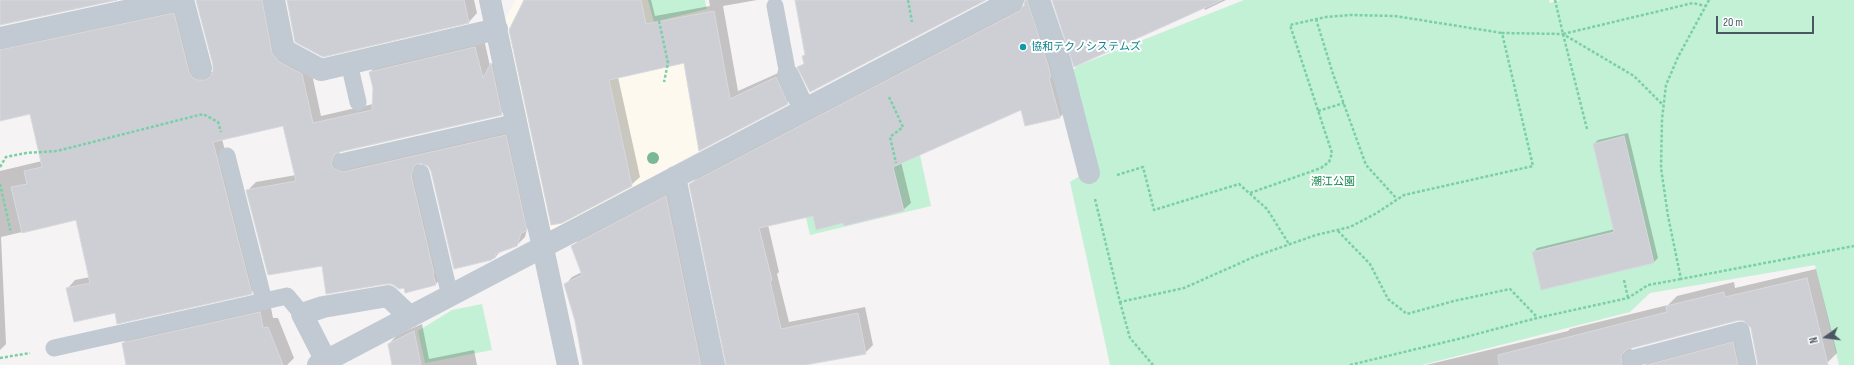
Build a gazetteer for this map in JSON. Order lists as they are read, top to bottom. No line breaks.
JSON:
{"parks":["潮江公園"],"places":["協和テクノシステムズ"],"scale_bar":"20 m","north":"left"}
